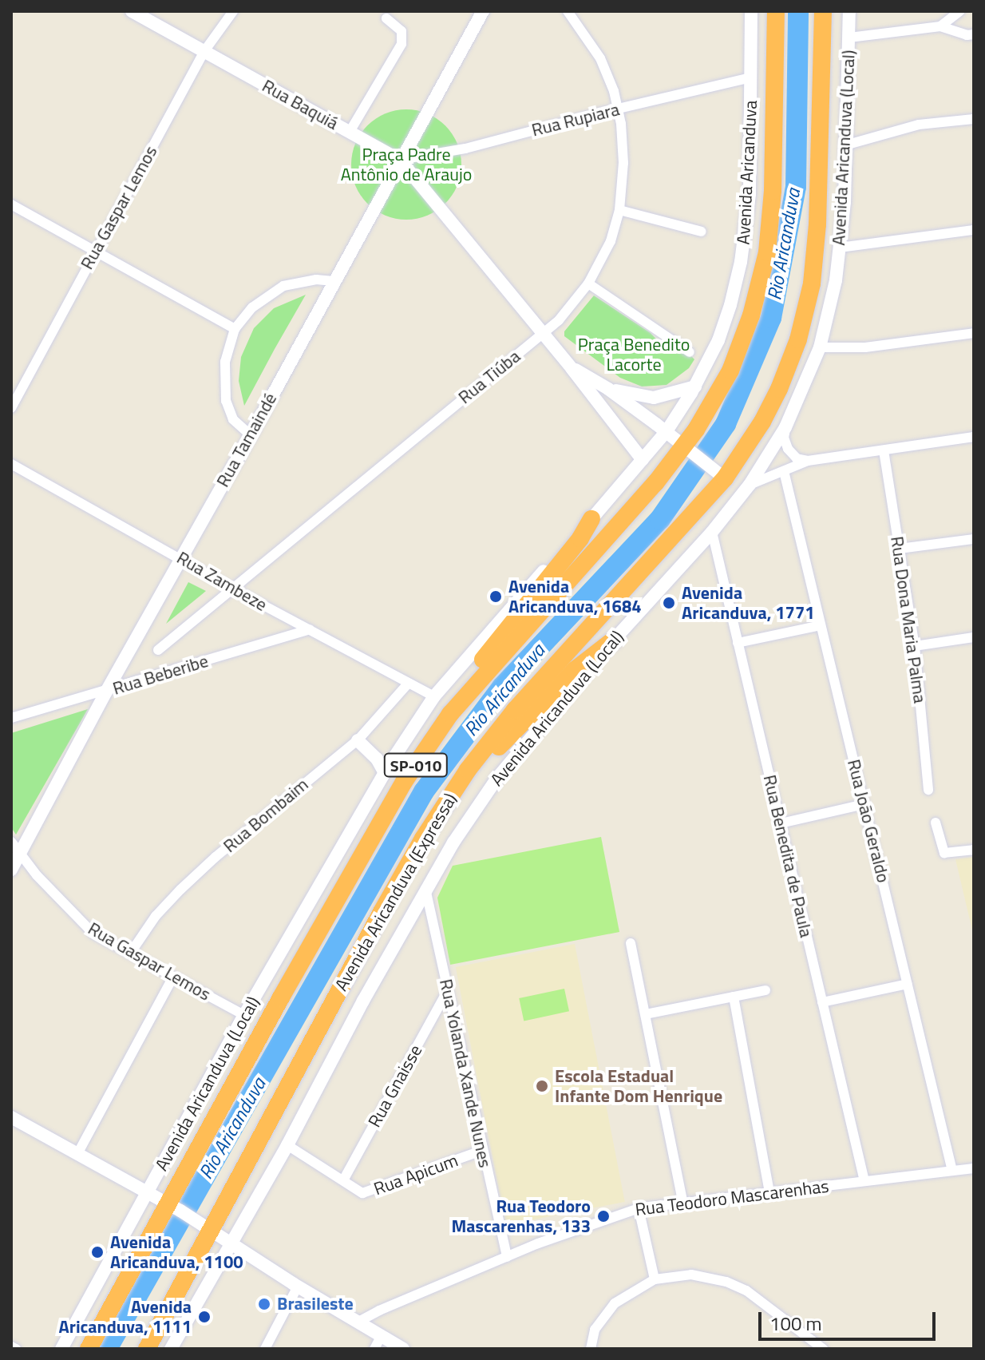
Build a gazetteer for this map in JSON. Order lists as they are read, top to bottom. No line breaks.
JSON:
{"streets":{"highway":["SP-010","Avenida Aricanduva (Expressa)"],"main road":["Rua Baquiá","Avenida Aricanduva (Local)","Avenida Aricanduva","Rua Tamaindé"],"street":["Rua Rupiara","Rua Gaspar Lemos","Rua Tiúba","Rua Zambeze","Rua Dona Maria Palma","Rua Beberibe","Rua Bombaim","Rua João Geraldo","Rua Benedita de Paula","Rua Yolanda Xande Nunes","Rua Gnaisse","Rua Apicum","Rua Teodoro Mascarenhas"]},"crossings":[["Rua Baquiá","Rua Rupiara"],["Rua Baquiá","Avenida Aricanduva (Local)"],["Rua Baquiá","Avenida Aricanduva"],["Rua Baquiá","Rua Gaspar Lemos"],["Rua Baquiá","Rua Tiúba"],["Rua Baquiá","Rua Tamaindé"],["Rua Baquiá","SP-010"],["Rua Baquiá","Avenida Aricanduva (Expressa)"],["Rua Rupiara","Avenida Aricanduva"],["Rua Rupiara","Rua Tiúba"],["Rua Rupiara","Rua Tamaindé"],["Avenida Aricanduva (Local)","Avenida Aricanduva"],["Avenida Aricanduva (Local)","Rua Gaspar Lemos"],["Avenida Aricanduva (Local)","Rua Zambeze"],["Avenida Aricanduva (Local)","Rua Benedita de Paula"],["Avenida Aricanduva (Local)","Rua Yolanda Xande Nunes"],["Avenida Aricanduva (Local)","Rua Apicum"],["Rua Gaspar Lemos","Rua Tamaindé"],["Rua Gaspar Lemos","Rua Bombaim"],["Rua Tiúba","Rua Zambeze"],["Rua Tamaindé","Rua Zambeze"],["Rua Tamaindé","Rua Beberibe"],["Rua Zambeze","Rua Beberibe"],["Rua Zambeze","Rua Bombaim"],["Rua João Geraldo","Rua Teodoro Mascarenhas"],["Rua Benedita de Paula","Rua Teodoro Mascarenhas"],["Rua Yolanda Xande Nunes","Rua Gnaisse"],["Rua Yolanda Xande Nunes","Rua Apicum"],["Rua Yolanda Xande Nunes","Rua Teodoro Mascarenhas"],["Rua Gnaisse","Rua Apicum"]],"water":["Rio Aricanduva"],"parks":["Praça Padre Antônio de Araujo","Praça Benedito Lacorte"],"places":["Avenida Aricanduva, 1684","Avenida Aricanduva, 1771","Escola Estadual Infante Dom Henrique","Rua Teodoro Mascarenhas, 133","Avenida Aricanduva, 1100","Brasileste","Avenida Aricanduva, 1111"],"scale_bar":"100 m"}
